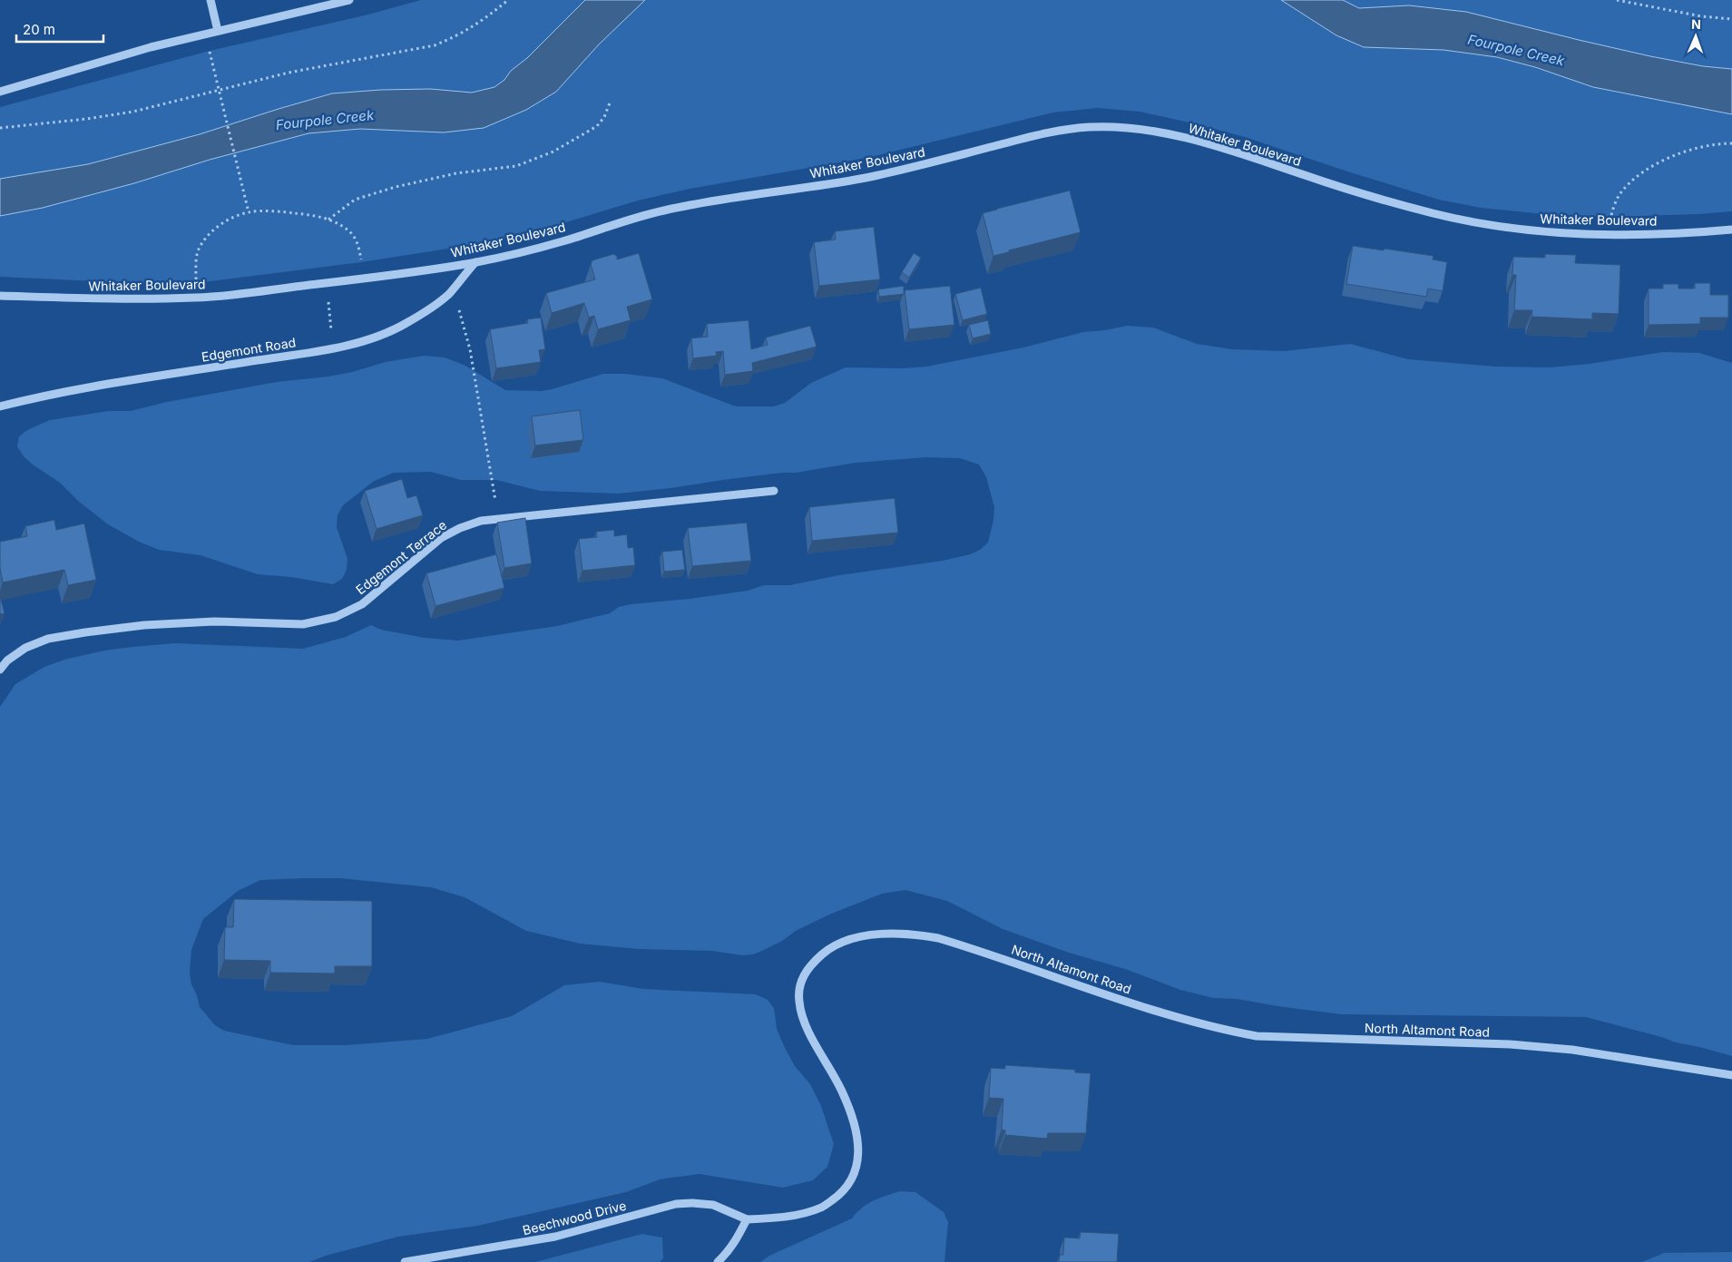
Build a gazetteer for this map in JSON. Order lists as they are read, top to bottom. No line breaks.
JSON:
{"streets":{"street":["Whitaker Boulevard","Edgemont Road","Edgemont Terrace","North Altamont Road","Beechwood Drive"]},"crossings":[["Whitaker Boulevard","Edgemont Road"],["North Altamont Road","Beechwood Drive"]],"water":["Fourpole Creek"],"scale_bar":"20 m","north":"top"}
